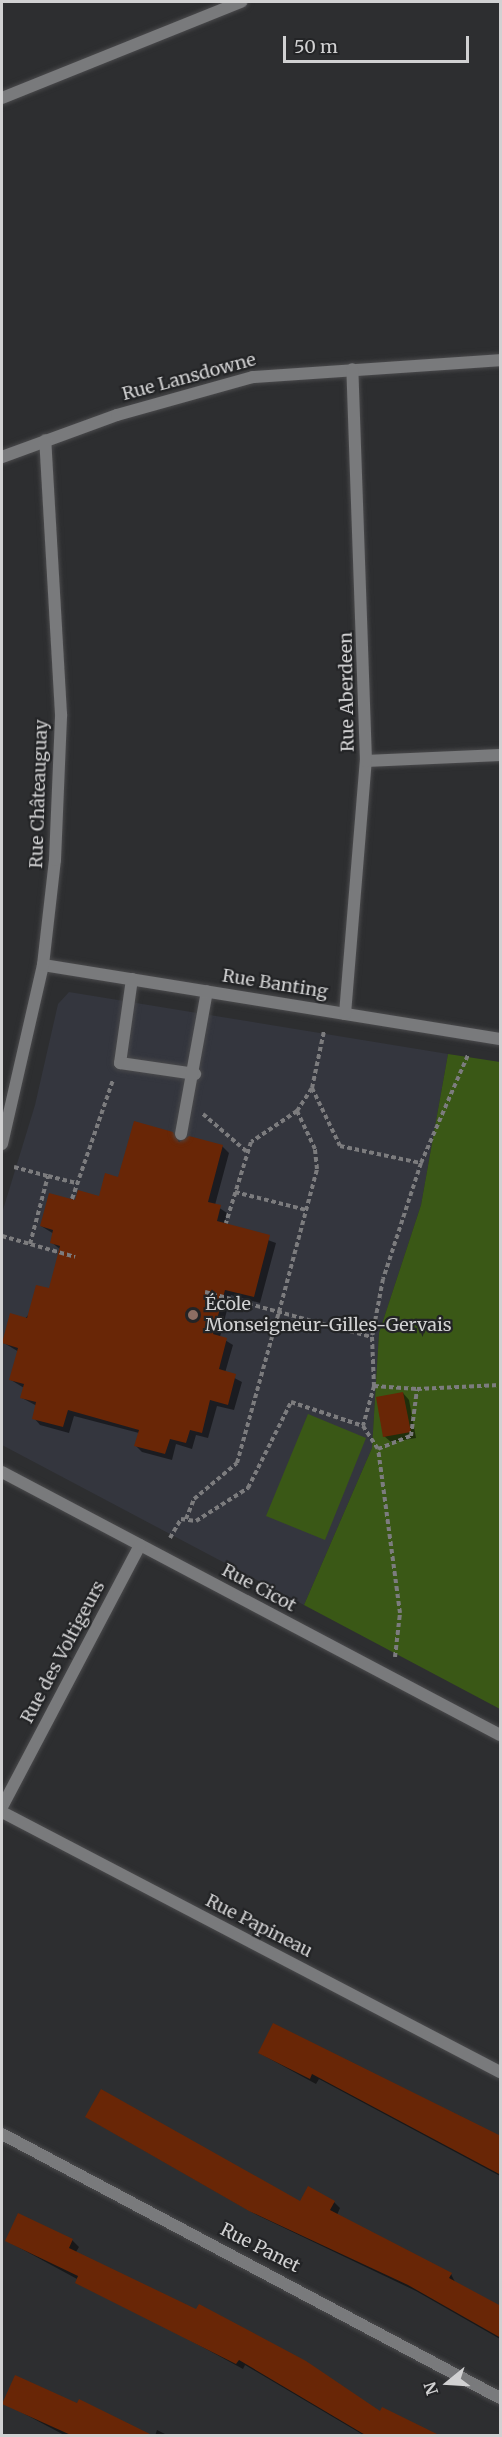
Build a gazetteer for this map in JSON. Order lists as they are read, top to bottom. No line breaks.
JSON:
{"streets":{"street":["Rue Lansdowne","Rue Aberdeen","Rue Châteauguay","Rue Banting","Rue Cicot","Rue des Voltigeurs","Rue Papineau","Rue Panet"]},"crossings":[["Rue Lansdowne","Rue Aberdeen"],["Rue Lansdowne","Rue Châteauguay"],["Rue Aberdeen","Rue Banting"],["Rue Châteauguay","Rue Banting"],["Rue Cicot","Rue des Voltigeurs"]],"places":["École Monseigneur-Gilles-Gervais"],"scale_bar":"50 m","north":"left"}
